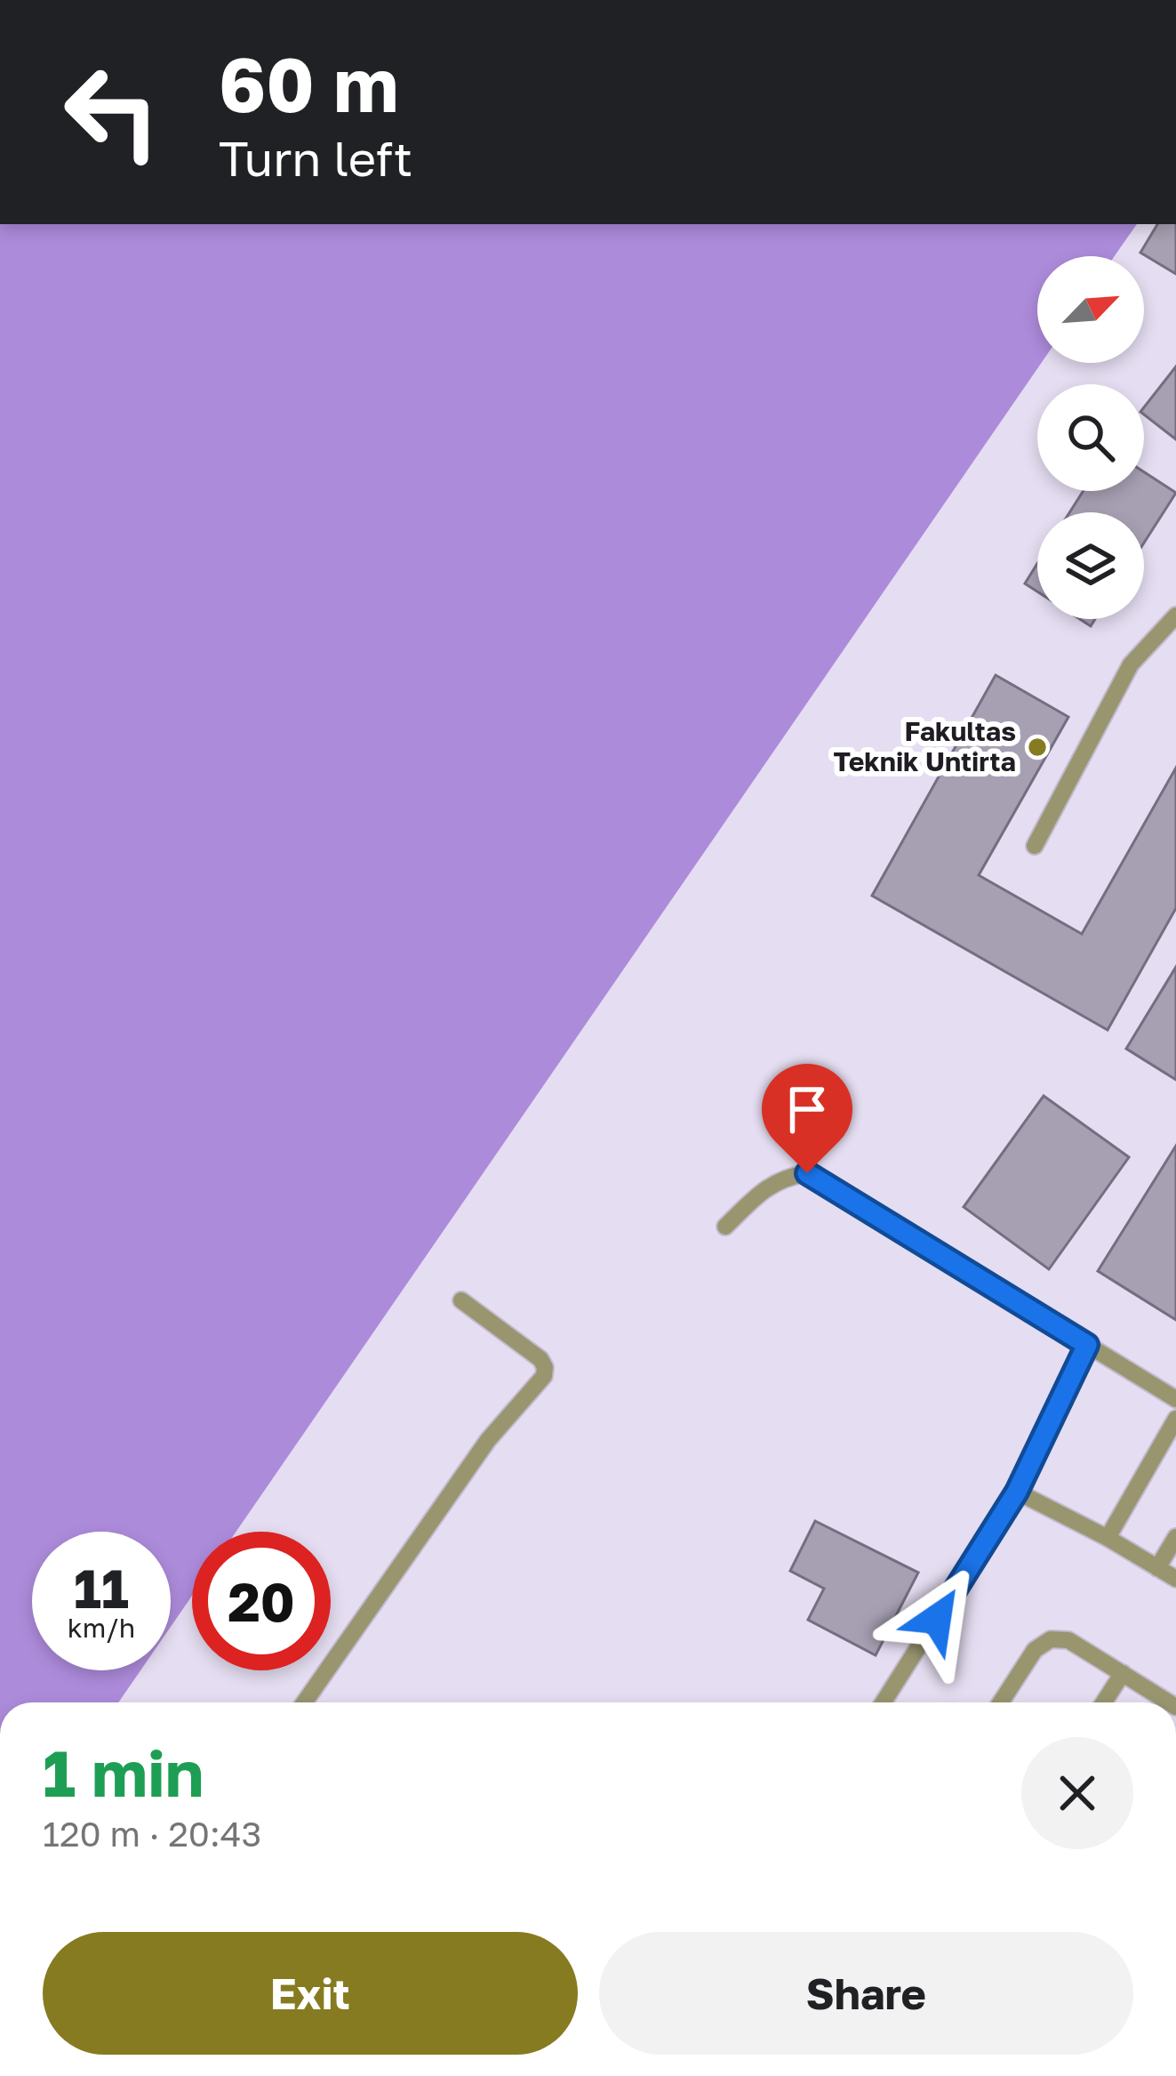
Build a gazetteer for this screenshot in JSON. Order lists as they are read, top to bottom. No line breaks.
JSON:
{"places":["Fakultas Teknik Untirta"],"north":"top right","page":{"turn":["60 m","Turn left"],"speed":"11 km/h","limit":"20","heading":["1 min","120 m · 20:43"],"buttons":["Exit","Share"]}}
